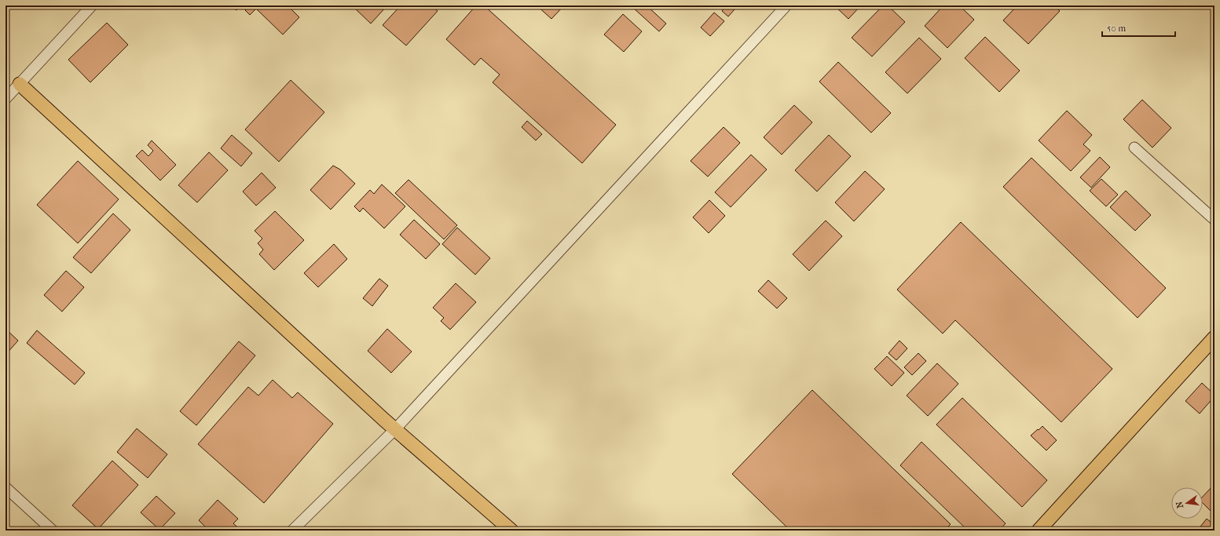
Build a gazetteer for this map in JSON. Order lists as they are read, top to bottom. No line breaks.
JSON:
{"scale_bar":"50 m","north":"left"}
